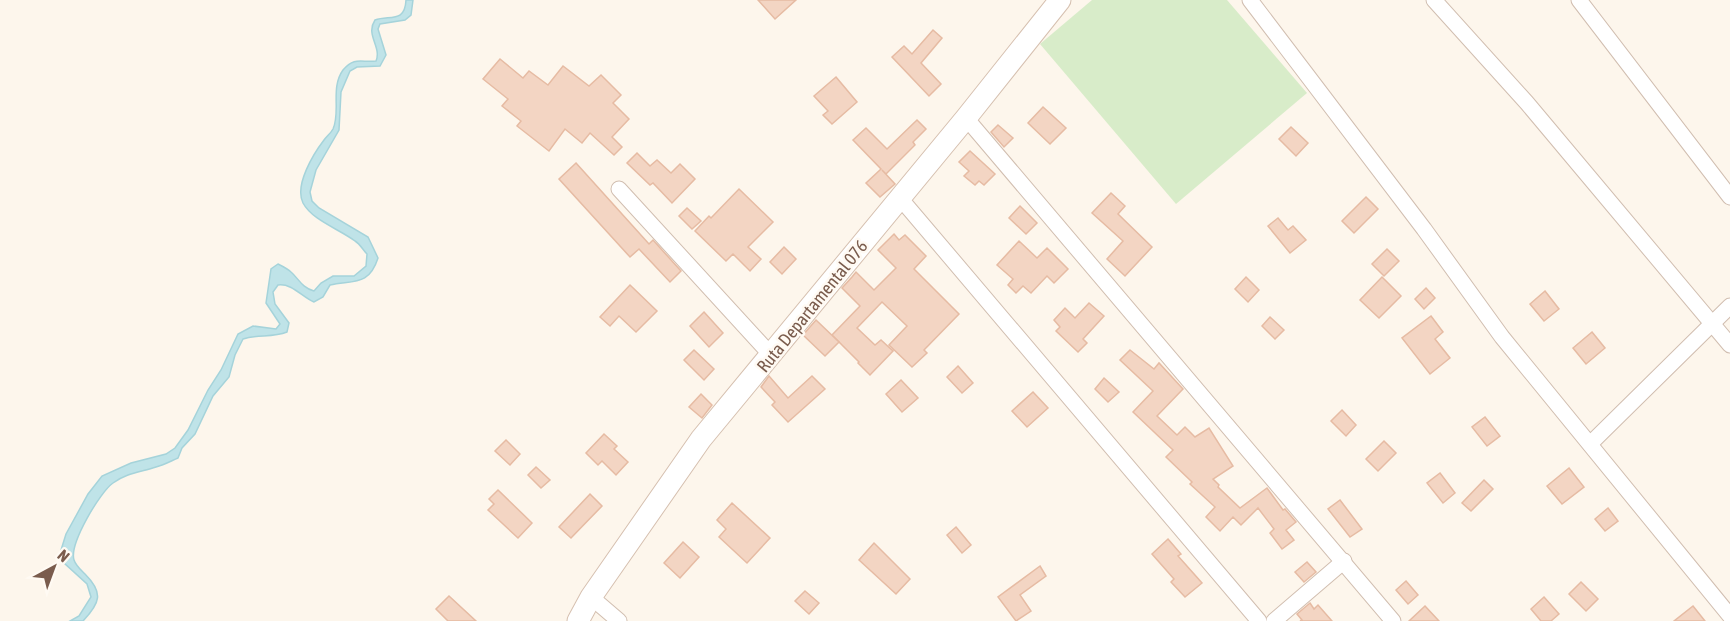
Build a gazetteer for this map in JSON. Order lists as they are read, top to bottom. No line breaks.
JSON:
{"streets":{"main road":["Ruta Departamental 076"]},"north":"top right"}
